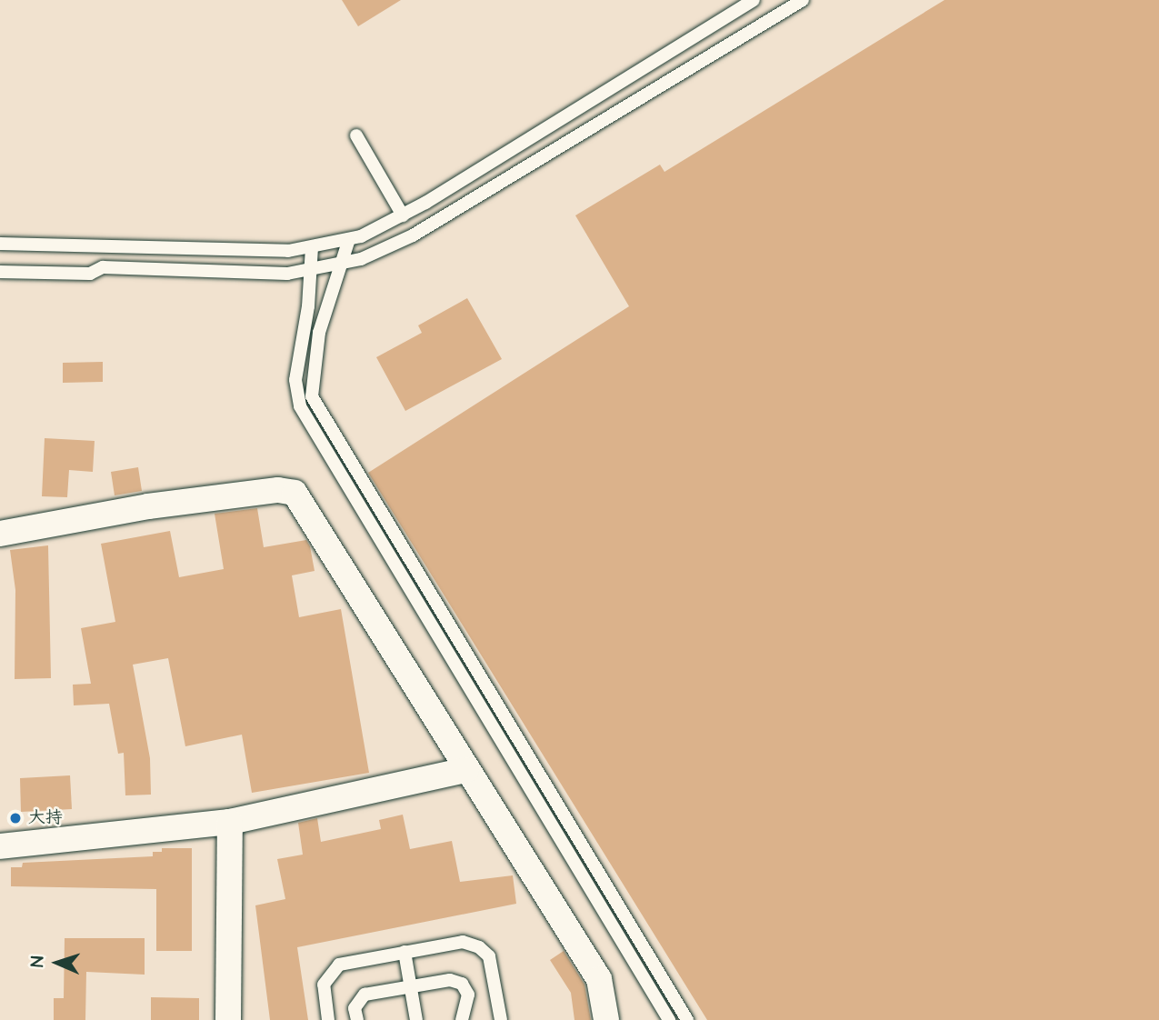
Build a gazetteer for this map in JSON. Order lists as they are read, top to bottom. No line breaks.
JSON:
{"places":["大持"],"north":"left"}
